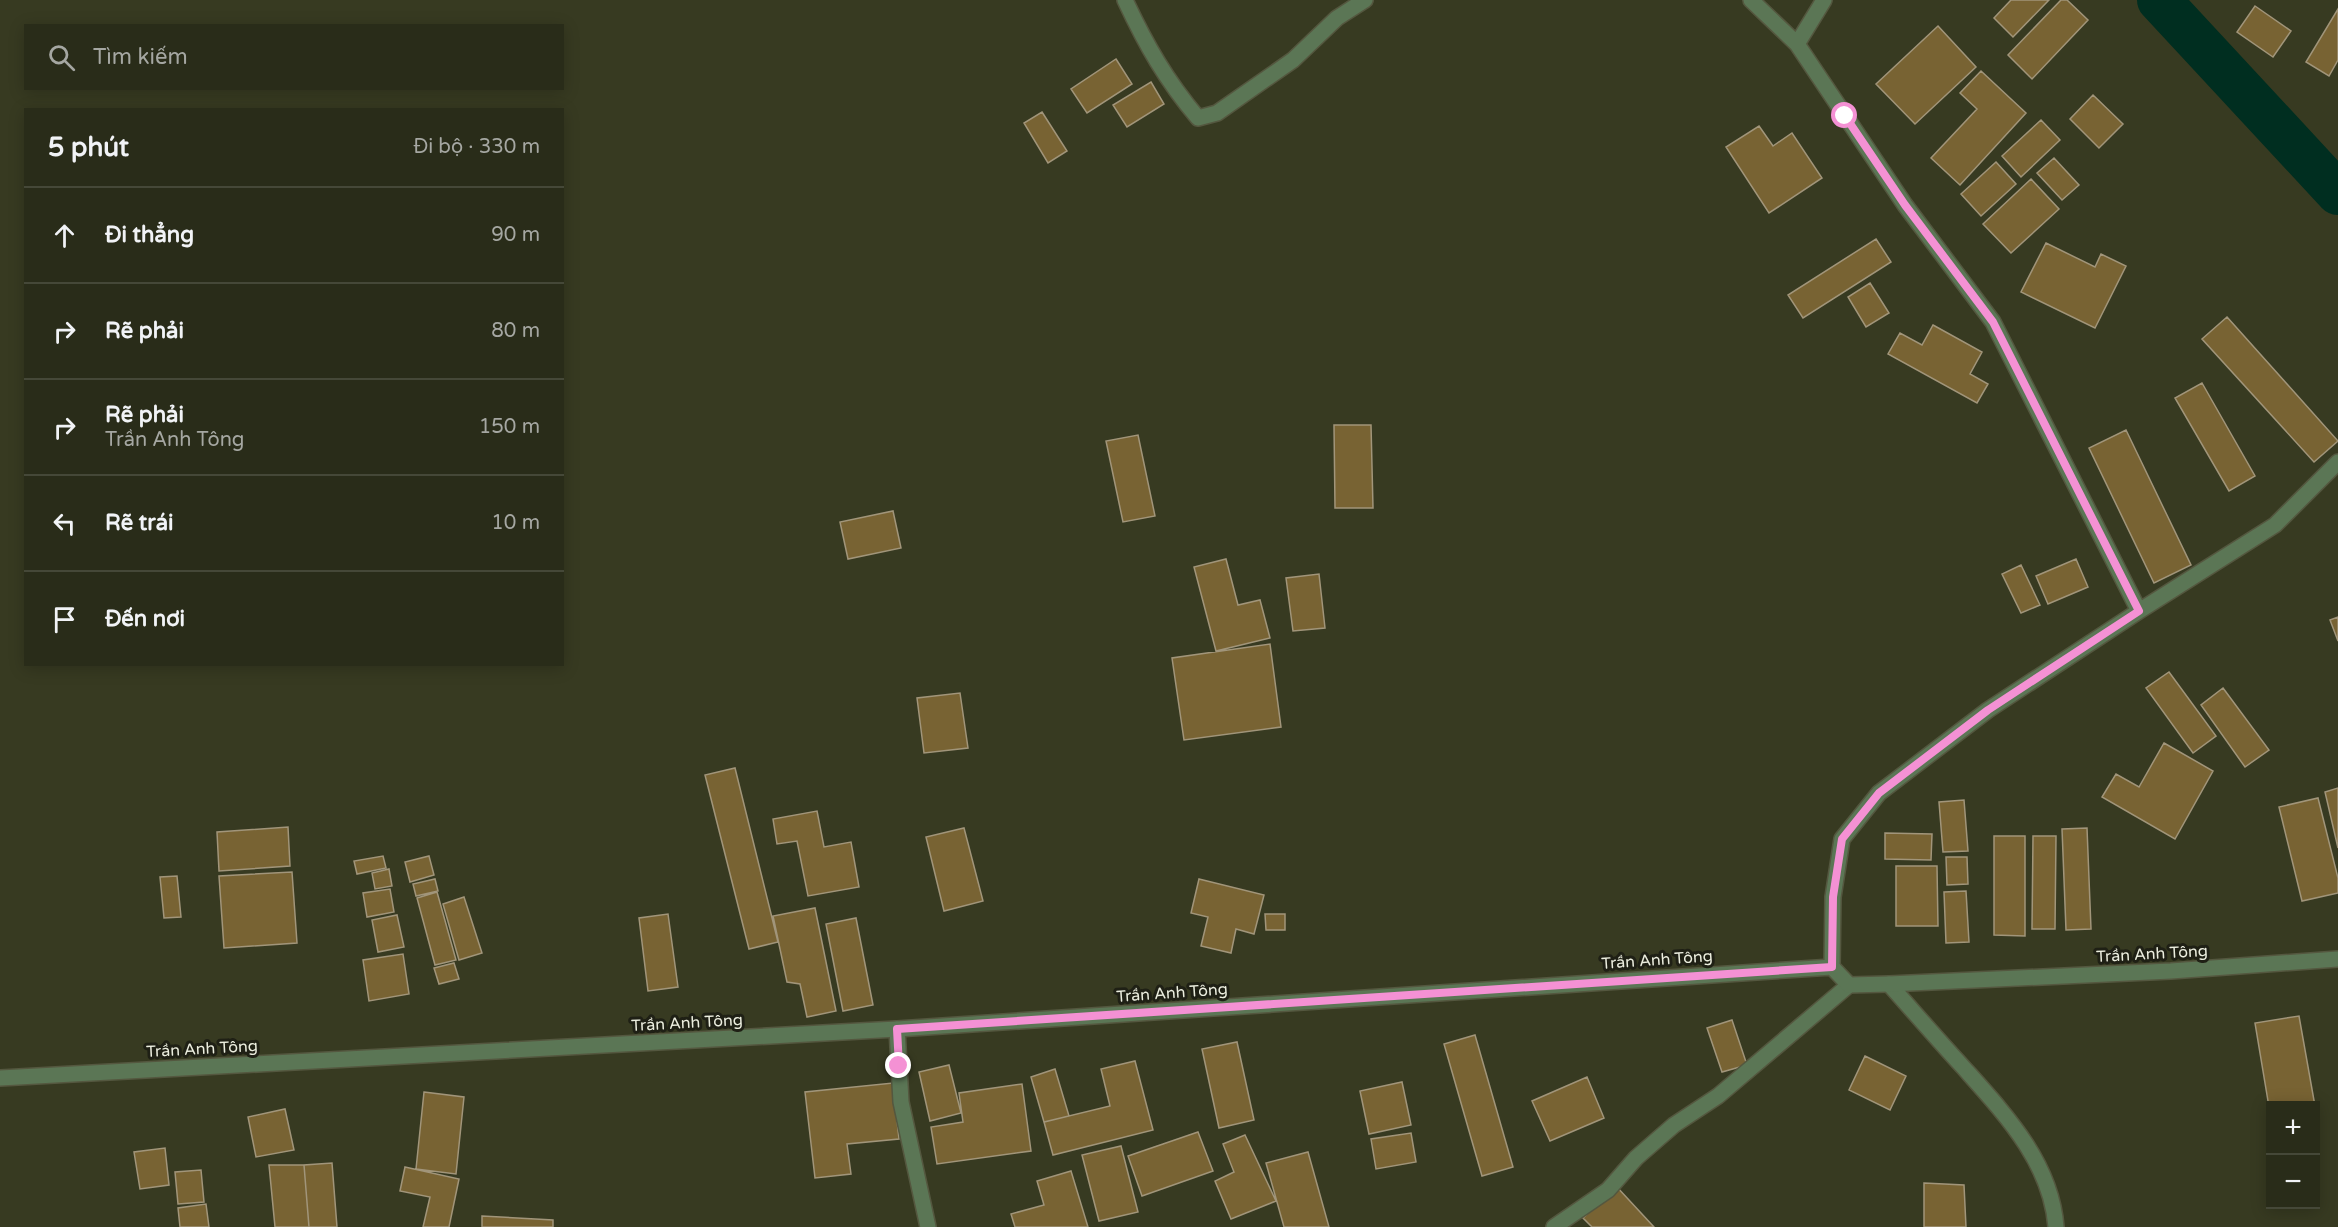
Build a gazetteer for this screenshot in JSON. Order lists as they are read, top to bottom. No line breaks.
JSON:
{"streets":{"street":["Trần Anh Tông"]},"page":{"search":"Tìm kiếm","heading":["5 phút","Đi bộ · 330 m"],"list":[["Đi thẳng","90 m"],["Rẽ phải","80 m"],["Rẽ phải","Trần Anh Tông","150 m"],["Rẽ trái","10 m"],"Đến nơi"],"map_buttons":["+","−"]}}
